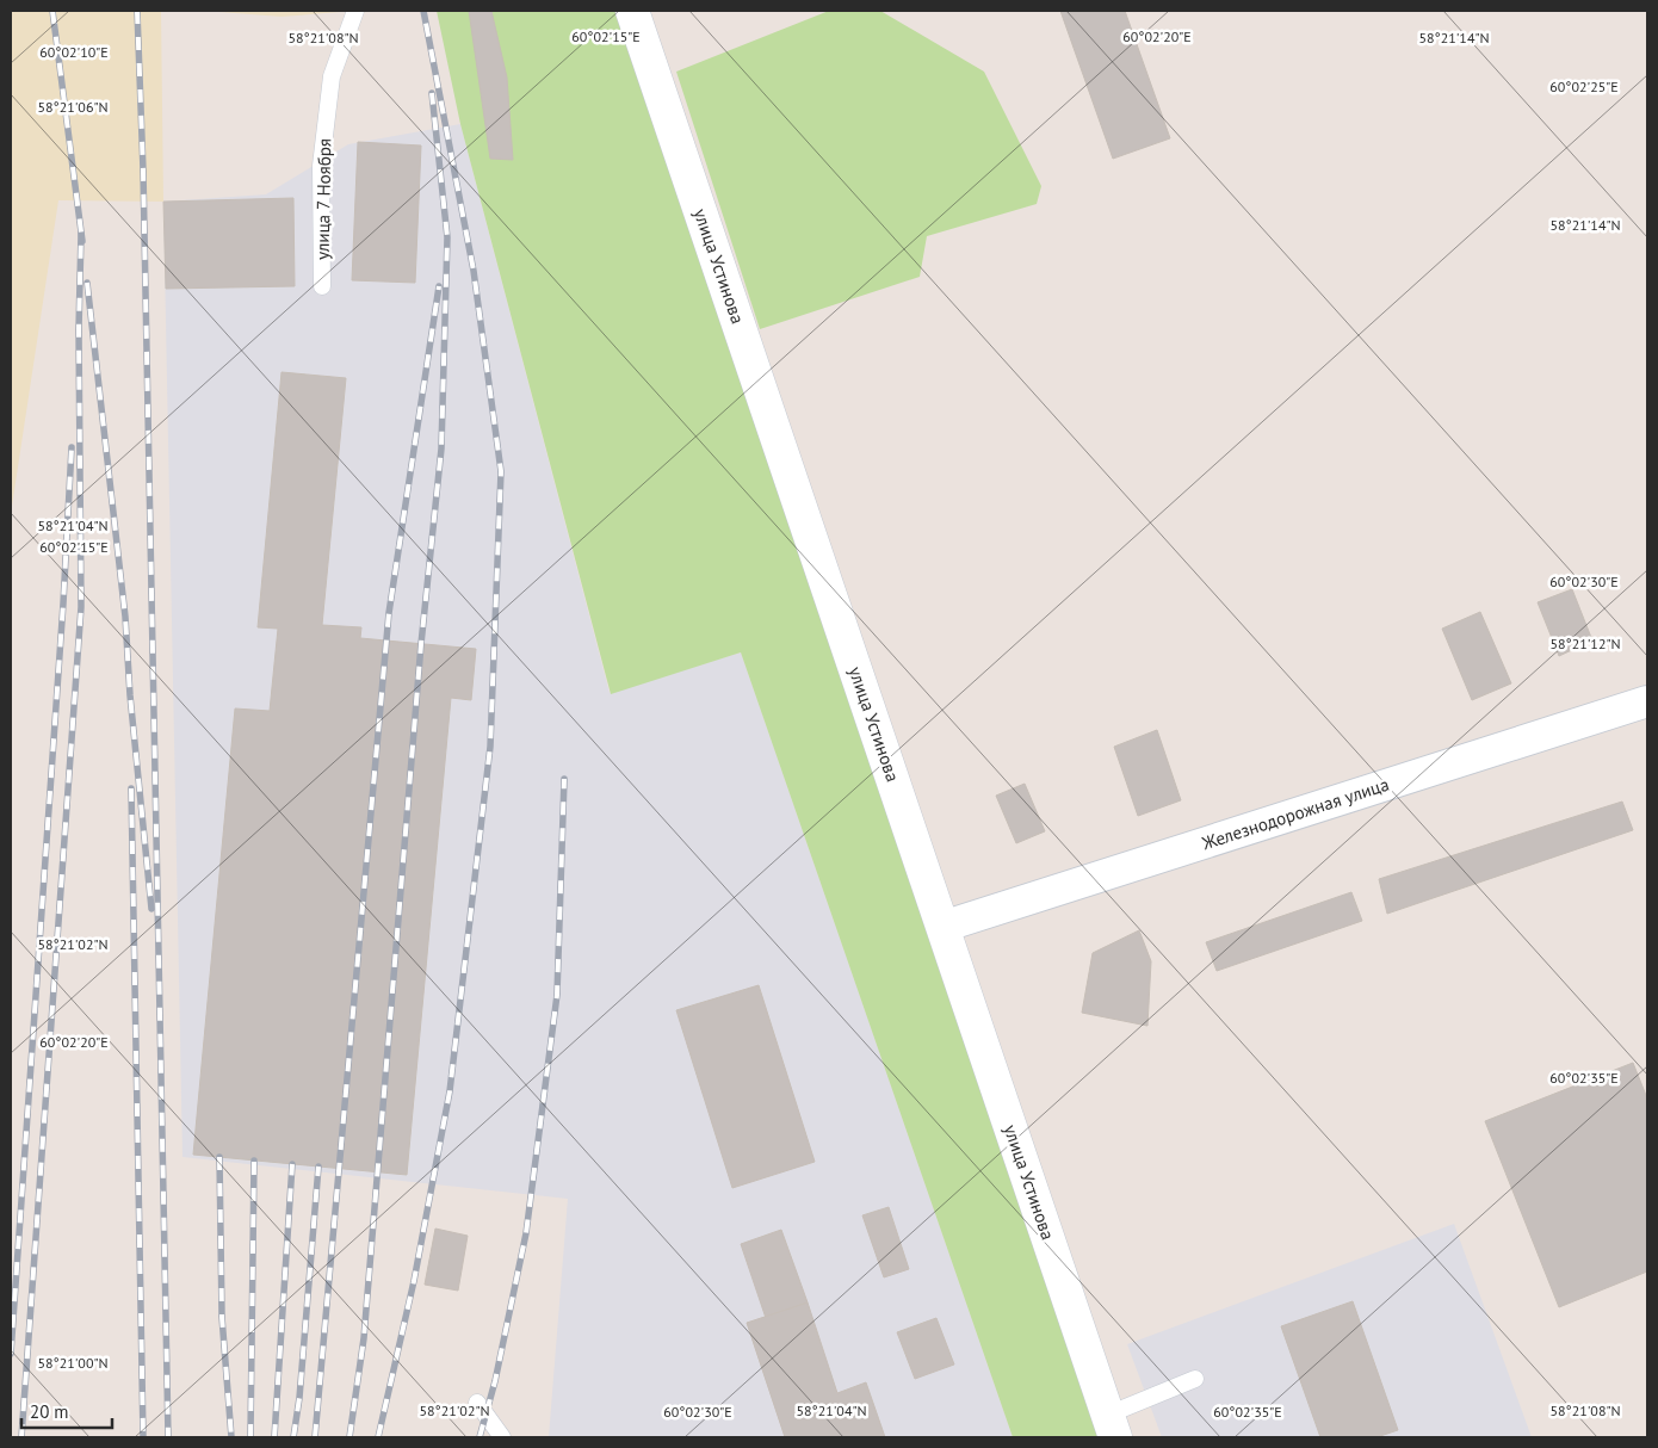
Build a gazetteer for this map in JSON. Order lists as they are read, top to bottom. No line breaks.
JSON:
{"streets":{"street":["улица Устинова","Железнодорожная улица"],"lane":["улица 7 Ноября"]},"crossings":[["улица Устинова","Железнодорожная улица"]],"scale_bar":"20 m","coordinates":["60°02'20\"E","60°02'15\"E","58°21'08\"N","58°21'14\"N","60°02'10\"E","60°02'25\"E","58°21'06\"N","58°21'04\"N","60°02'30\"E","58°21'12\"N","58°21'02\"N","60°02'35\"E","58°21'00\"N"]}
